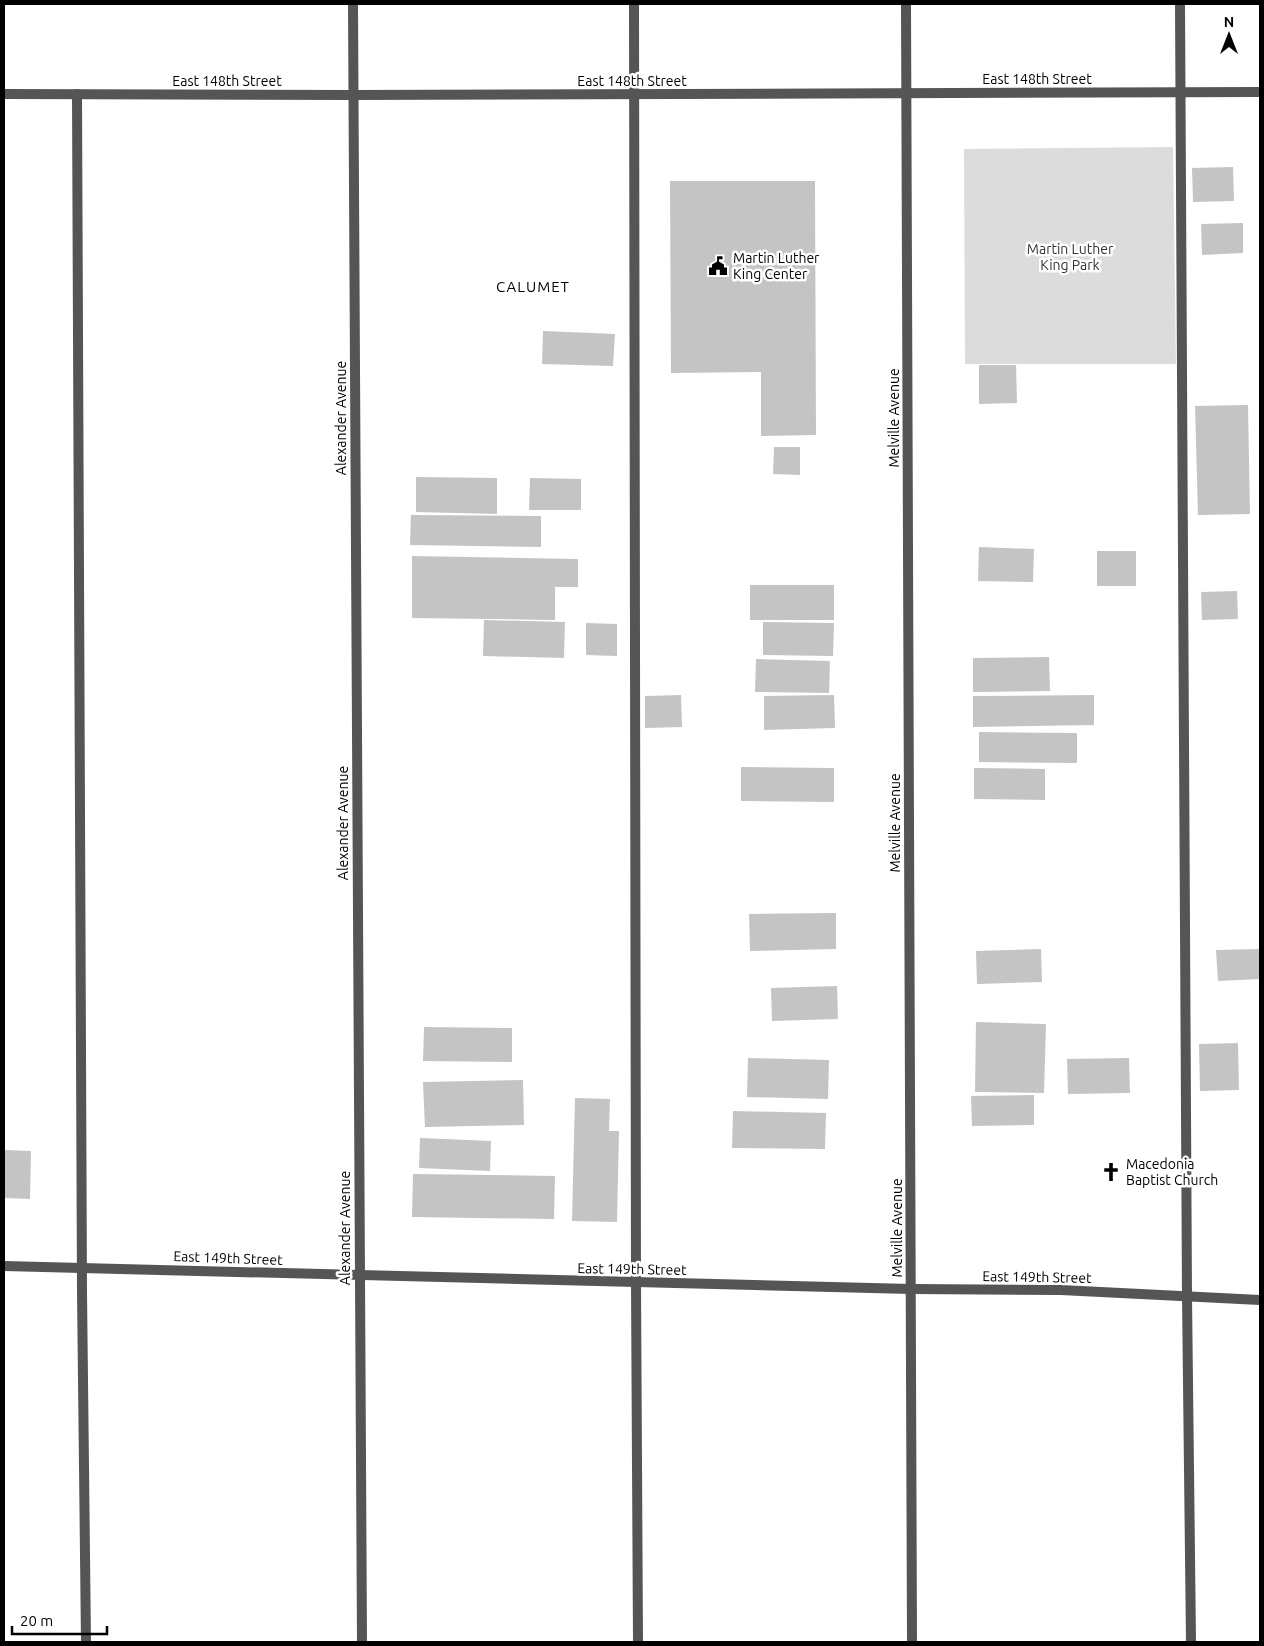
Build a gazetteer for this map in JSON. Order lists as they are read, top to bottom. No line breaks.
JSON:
{"streets":{"street":["East 148th Street","Alexander Avenue","Melville Avenue","East 149th Street"]},"crossings":[["East 148th Street","Alexander Avenue"],["East 148th Street","Melville Avenue"],["Alexander Avenue","East 149th Street"],["Melville Avenue","East 149th Street"]],"districts":["CALUMET"],"parks":["Martin Luther King Park"],"places":{"public building":["Martin Luther King Center"],"church":["Macedonia Baptist Church"]},"scale_bar":"20 m","north":"top"}
